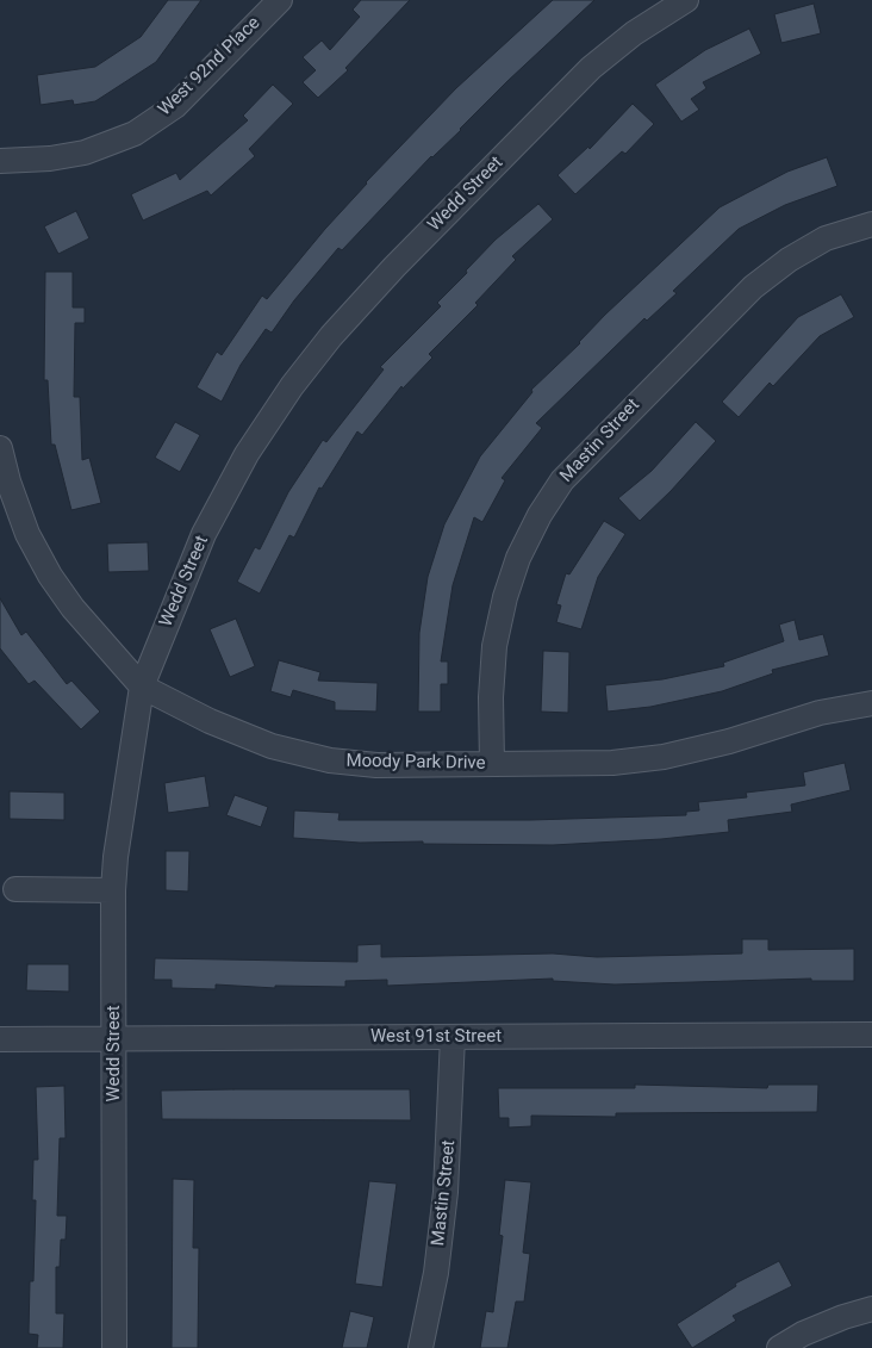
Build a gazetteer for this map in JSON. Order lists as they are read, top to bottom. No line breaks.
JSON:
{"streets":{"street":["West 92nd Place","Wedd Street","Mastin Street","Moody Park Drive","West 91st Street"]},"crossings":[["Wedd Street","Moody Park Drive"],["Wedd Street","West 91st Street"],["Mastin Street","Moody Park Drive"],["Mastin Street","West 91st Street"]]}
